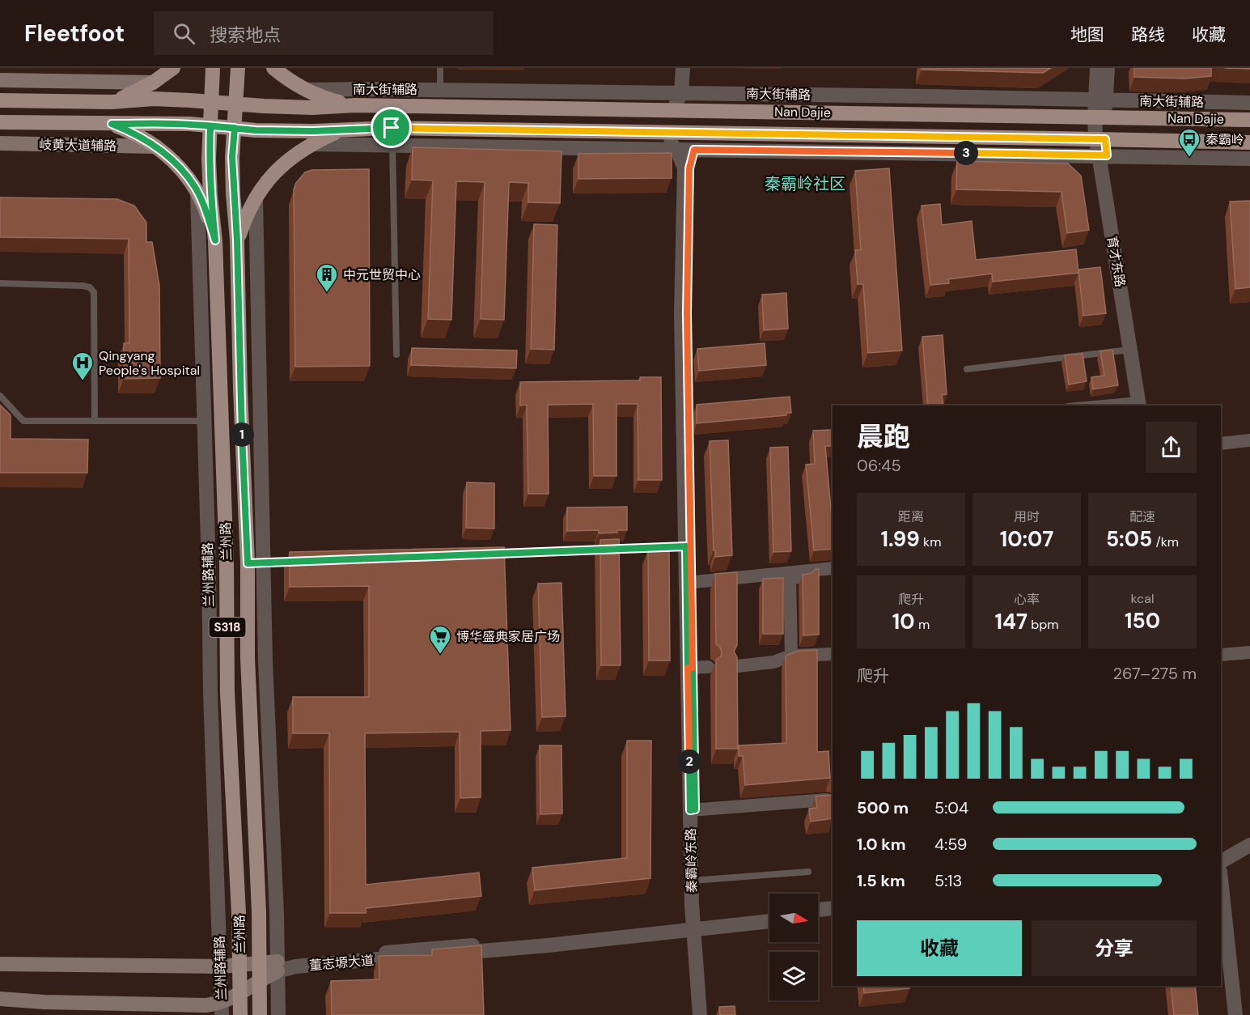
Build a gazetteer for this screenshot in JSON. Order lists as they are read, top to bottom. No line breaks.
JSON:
{"streets":{"main road":["Nan Dajie","岐黄大道辅路","兰州路","S318","董志塬大道"],"street":["南大街辅路","育才东路","兰州路辅路","秦霸岭东路"]},"crossings":[["南大街辅路","育才东路"],["Nan Dajie","育才东路"],["Nan Dajie","秦霸岭东路"],["兰州路","董志塬大道"],["兰州路辅路","董志塬大道"],["秦霸岭东路","董志塬大道"]],"districts":["秦霸岭社区"],"places":{"bus stop":["秦霸岭"],"building":["中元世贸中心"],"hospital":["Qingyang People's Hospital"],"supermarket":["博华盛典家居广场"]},"north":"right","page":{"header":"Fleetfoot","search":"搜索地点","nav":["地图","路线","收藏"],"pins":["3","1","2"],"heading":["晨跑","06:45"],"stats":[["距离","1.99 km"],["用时","10:07"],["配速","5:05 /km"],["爬升","10 m"],["心率","147 bpm"],["kcal","150"]],"chart":["爬升","267–275 m"],"list":[{"name":"500 m","note":"5:04"},{"name":"1.0 km","note":"4:59"},{"name":"1.5 km","note":"5:13"}],"buttons":["收藏","分享"]}}
